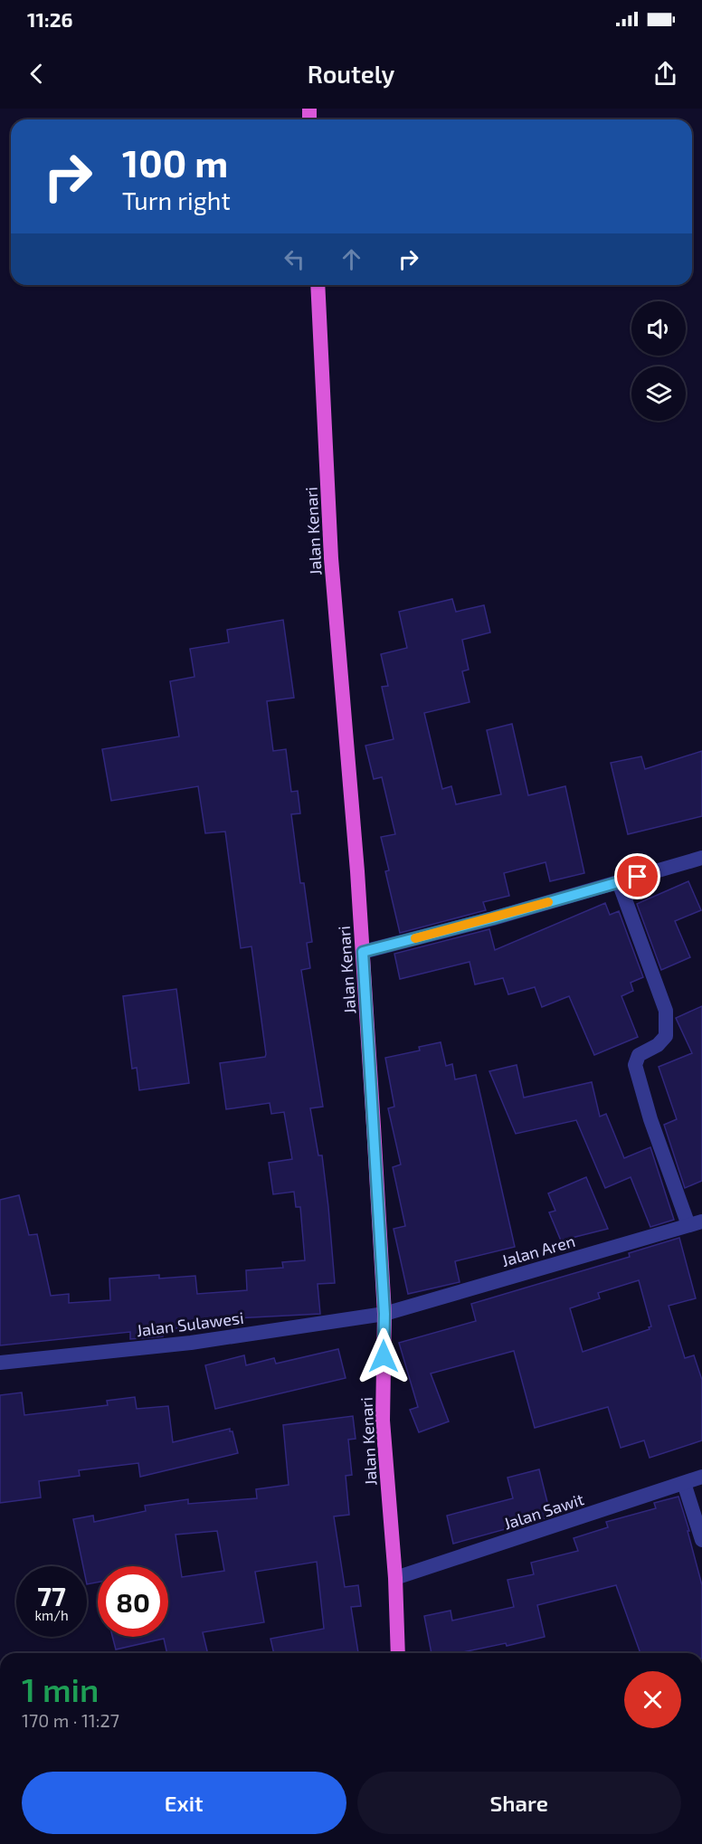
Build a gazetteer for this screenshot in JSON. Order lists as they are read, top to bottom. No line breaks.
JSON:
{"streets":{"highway":["Jalan Kenari"],"street":["Jalan Aren","Jalan Sulawesi","Jalan Sawit"]},"crossings":[["Jalan Kenari","Jalan Aren"],["Jalan Kenari","Jalan Sulawesi"],["Jalan Kenari","Jalan Sawit"],["Jalan Aren","Jalan Sulawesi"]],"page":{"status":"11:26","header":"Routely","turn":["100 m","Turn right"],"speed":"77 km/h","limit":"80","heading":["1 min","170 m · 11:27"],"buttons":["Exit","Share"]}}
